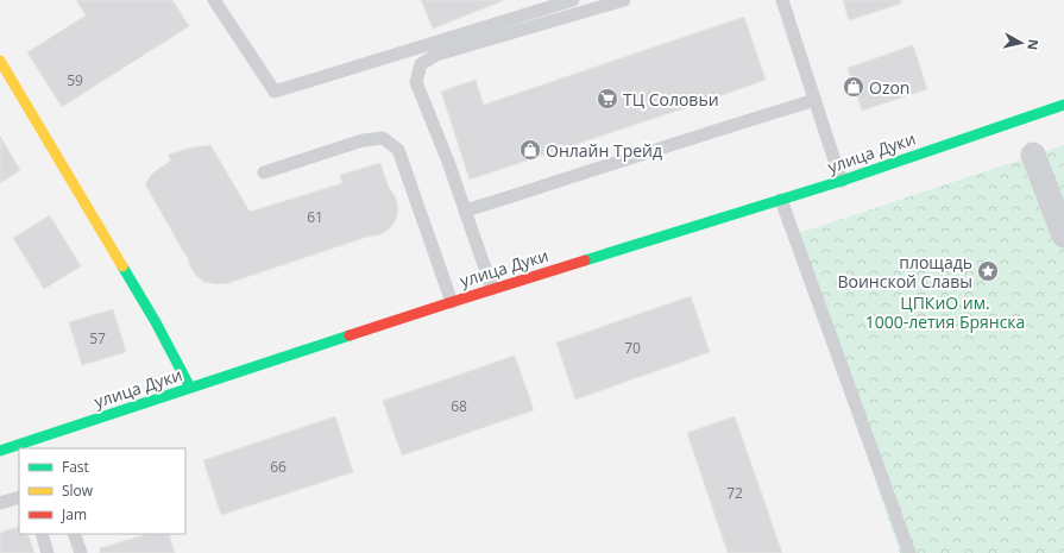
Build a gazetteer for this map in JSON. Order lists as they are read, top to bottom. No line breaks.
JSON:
{"streets":{"main road":["улица Дуки"]},"parks":["ЦПКиО им. 1000-летия Брянска"],"places":{"shop":["Ozon","Онлайн Трейд"],"supermarket":["ТЦ Соловьи"],"place":["площадь Воинской Славы"]},"house_numbers":["59","61","57","70","68","66","72"],"legend":["Fast","Slow","Jam"],"north":"right"}
